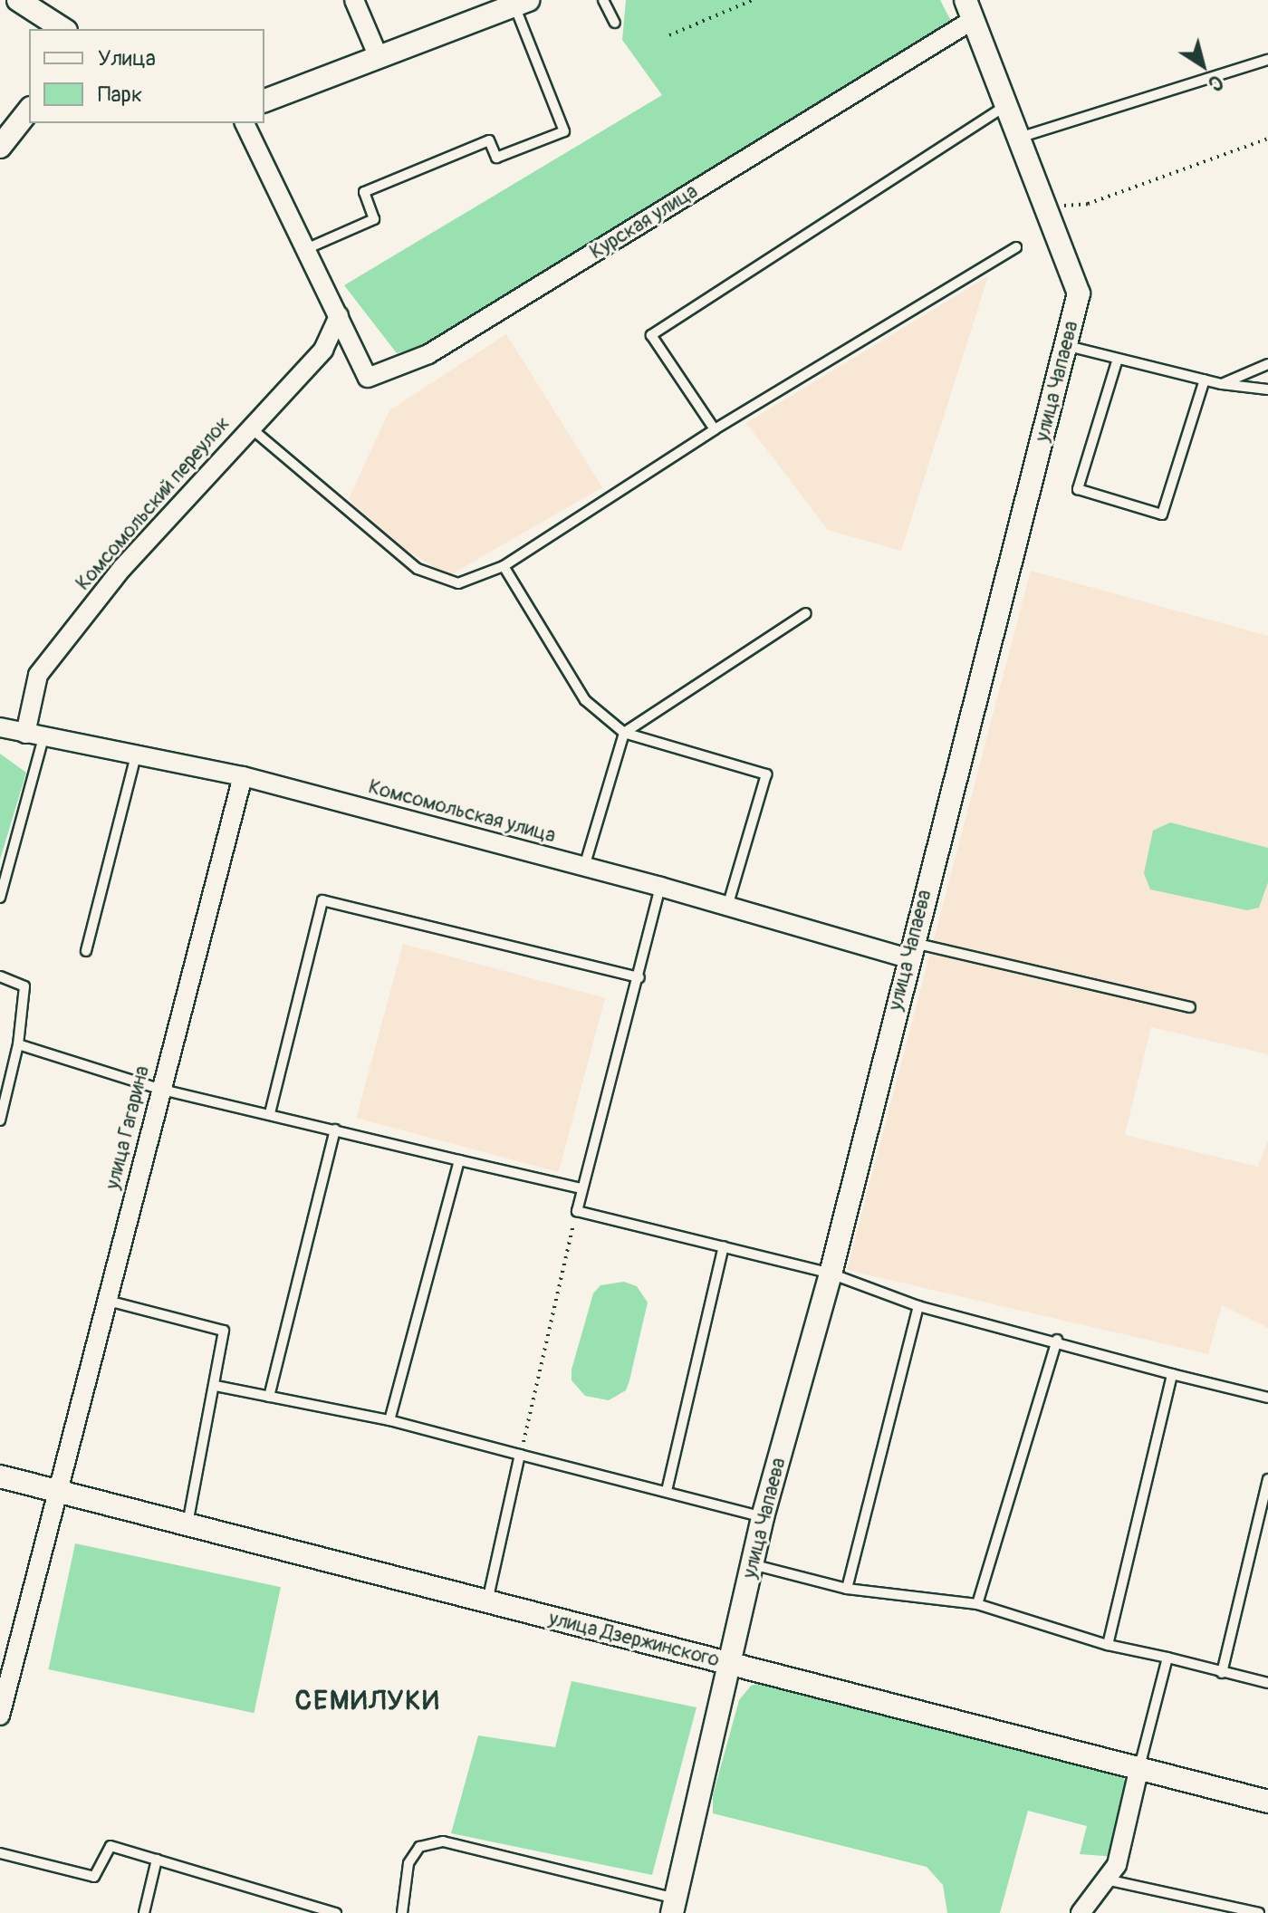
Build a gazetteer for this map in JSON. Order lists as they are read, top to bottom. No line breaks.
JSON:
{"streets":{"street":["Курская улица","улица Чапаева","Комсомольский переулок","Комсомольская улица","улица Гагарина","улица Дзержинского"]},"crossings":[["Курская улица","улица Чапаева"],["Курская улица","Комсомольский переулок"],["улица Чапаева","Комсомольская улица"],["улица Чапаева","улица Дзержинского"],["Комсомольский переулок","Комсомольская улица"],["Комсомольская улица","улица Гагарина"],["улица Гагарина","улица Дзержинского"]],"districts":["СЕМИЛУКИ"],"legend":["Улица","Парк"],"north":"bottom right"}
